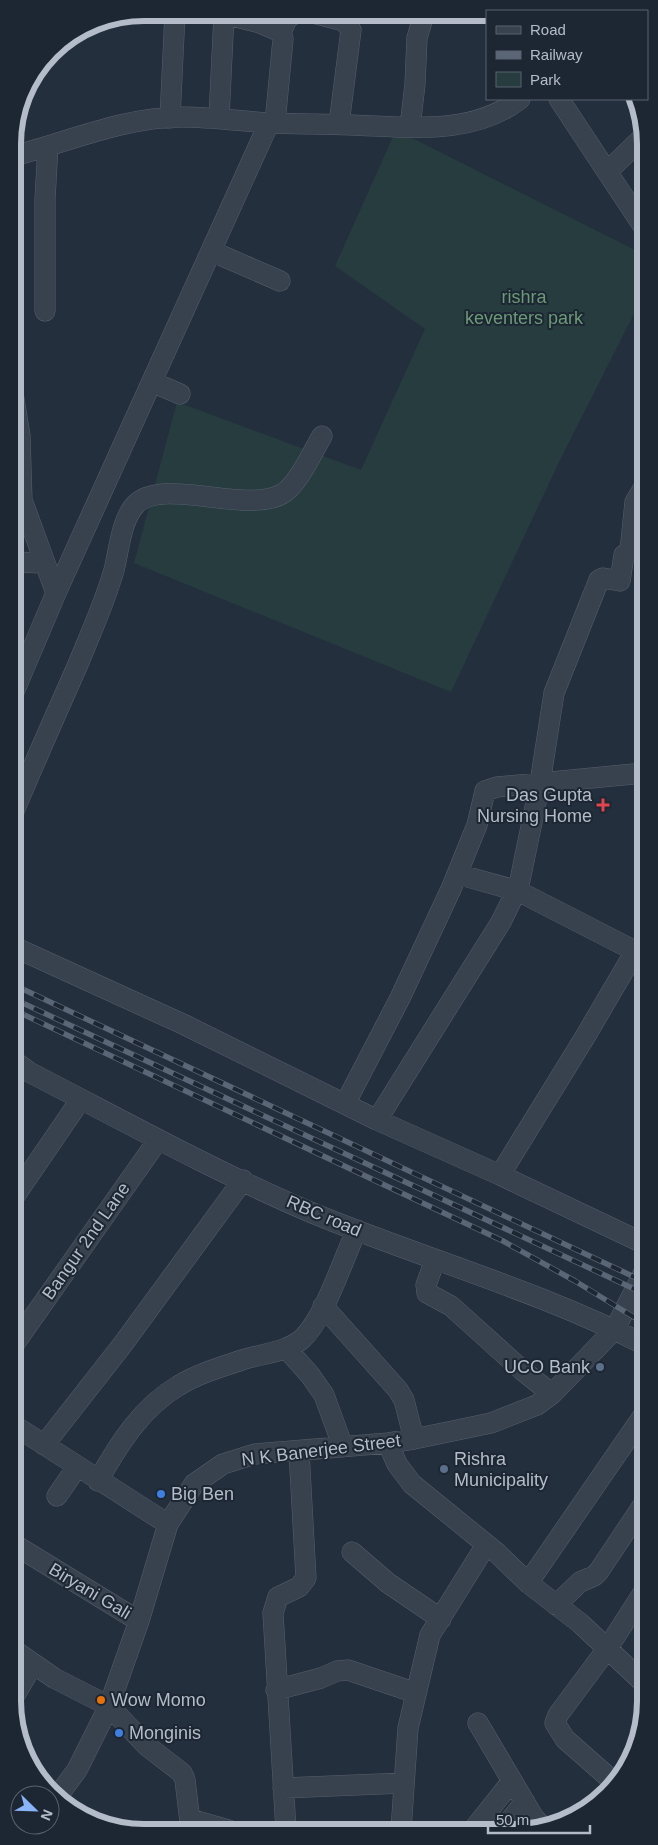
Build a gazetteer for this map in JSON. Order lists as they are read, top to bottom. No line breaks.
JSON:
{"streets":{"street":["RBC road","Bangur 2nd Lane","N K Banerjee Street","Biryani Gali"]},"crossings":[["RBC road","Bangur 2nd Lane"],["RBC road","N K Banerjee Street"],["N K Banerjee Street","Biryani Gali"]],"parks":["rishra keventers park"],"places":{"health":["Das Gupta Nursing Home"],"other":["UCO Bank","Rishra Municipality","Big Ben","Wow Momo","Monginis"]},"legend":["Road","Railway","Park"],"scale_bar":"50 m","north":"bottom right"}
